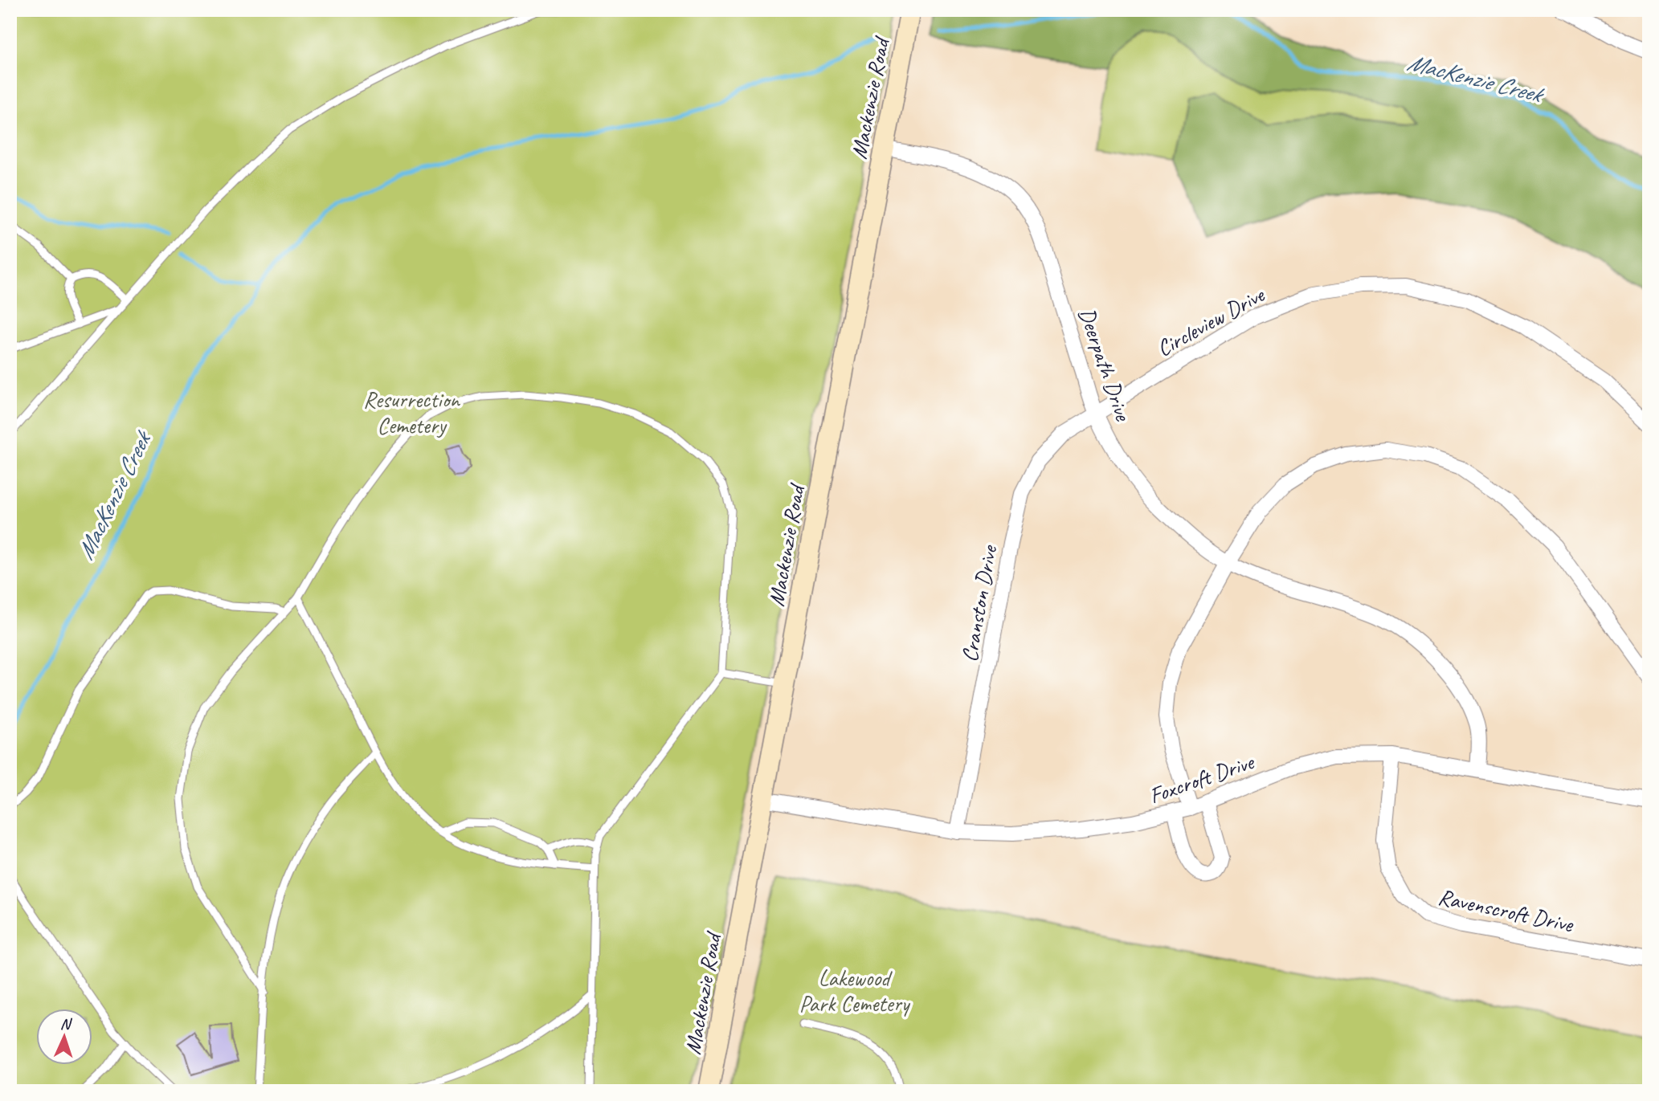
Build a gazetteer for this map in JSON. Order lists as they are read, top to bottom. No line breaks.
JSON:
{"streets":{"main road":["Mackenzie Road"],"street":["Circleview Drive","Deerpath Drive","Cranston Drive","Foxcroft Drive","Ravenscroft Drive"]},"crossings":[["Mackenzie Road","Deerpath Drive"],["Mackenzie Road","Foxcroft Drive"],["Circleview Drive","Deerpath Drive"],["Circleview Drive","Cranston Drive"],["Deerpath Drive","Cranston Drive"],["Deerpath Drive","Foxcroft Drive"],["Cranston Drive","Foxcroft Drive"],["Foxcroft Drive","Ravenscroft Drive"]],"water":["MacKenzie Creek"],"parks":["Resurrection Cemetery","Lakewood Park Cemetery"],"north":"top"}
